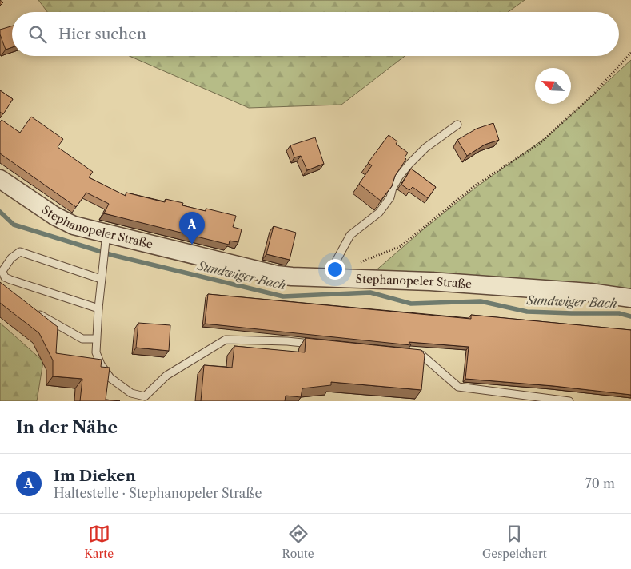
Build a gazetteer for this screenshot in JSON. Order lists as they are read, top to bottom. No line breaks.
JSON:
{"streets":{"street":["Stephanopeler Straße"]},"water":["Sundwiger Bach"],"north":"top left","page":{"search":"Hier suchen","pins":"A","heading":"In der Nähe","list":[{"mark":"A","name":"Im Dieken","note":"Haltestelle · Stephanopeler Straße","value":"70 m"}],"nav":["Karte","Route","Gespeichert"]}}
